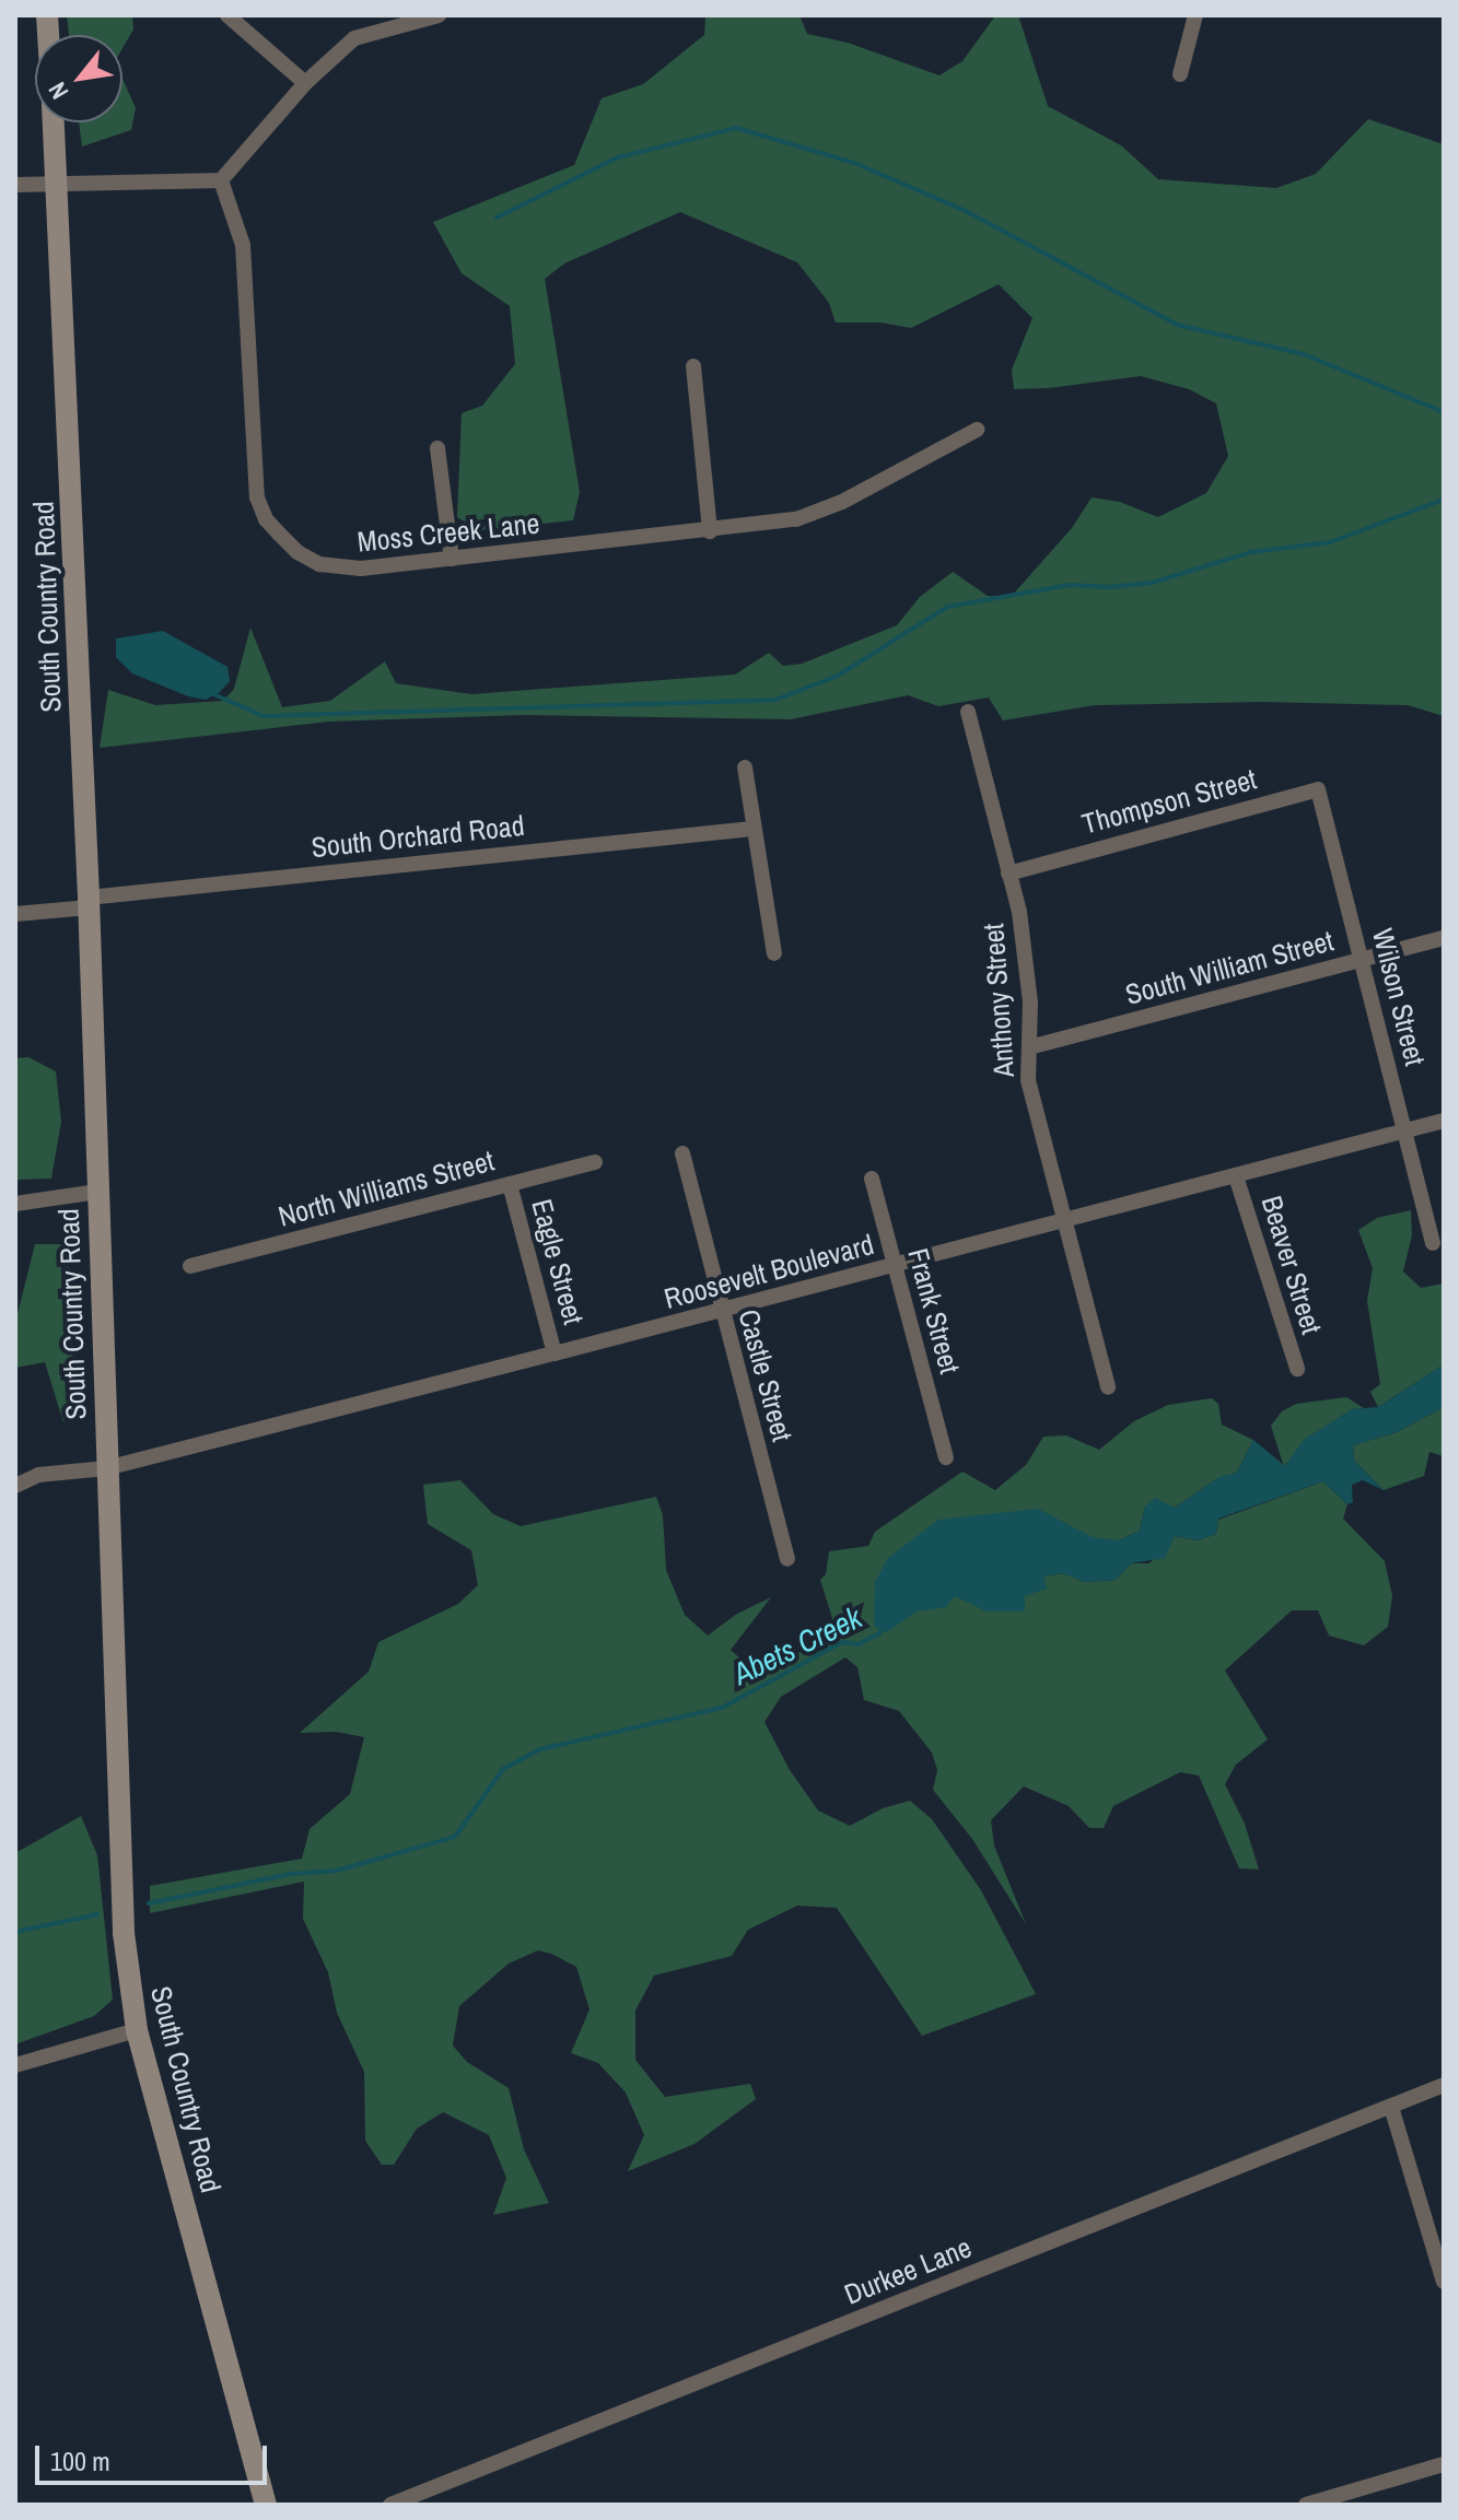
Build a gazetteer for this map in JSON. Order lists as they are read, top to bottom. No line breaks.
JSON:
{"streets":{"main road":["South Country Road"],"street":["Moss Creek Lane","Thompson Street","South Orchard Road","South William Street","Wilson Street","Anthony Street","North Williams Street","Eagle Street","Beaver Street","Roosevelt Boulevard","Frank Street","Castle Street","Durkee Lane"]},"crossings":[["South Country Road","South Orchard Road"],["South Country Road","Roosevelt Boulevard"],["Thompson Street","Wilson Street"],["Thompson Street","Anthony Street"],["South William Street","Wilson Street"],["South William Street","Anthony Street"],["Wilson Street","Roosevelt Boulevard"],["Anthony Street","Roosevelt Boulevard"],["North Williams Street","Eagle Street"],["Eagle Street","Roosevelt Boulevard"],["Beaver Street","Roosevelt Boulevard"],["Roosevelt Boulevard","Frank Street"],["Roosevelt Boulevard","Castle Street"]],"water":["Abets Creek"],"scale_bar":"100 m","north":"bottom left"}
